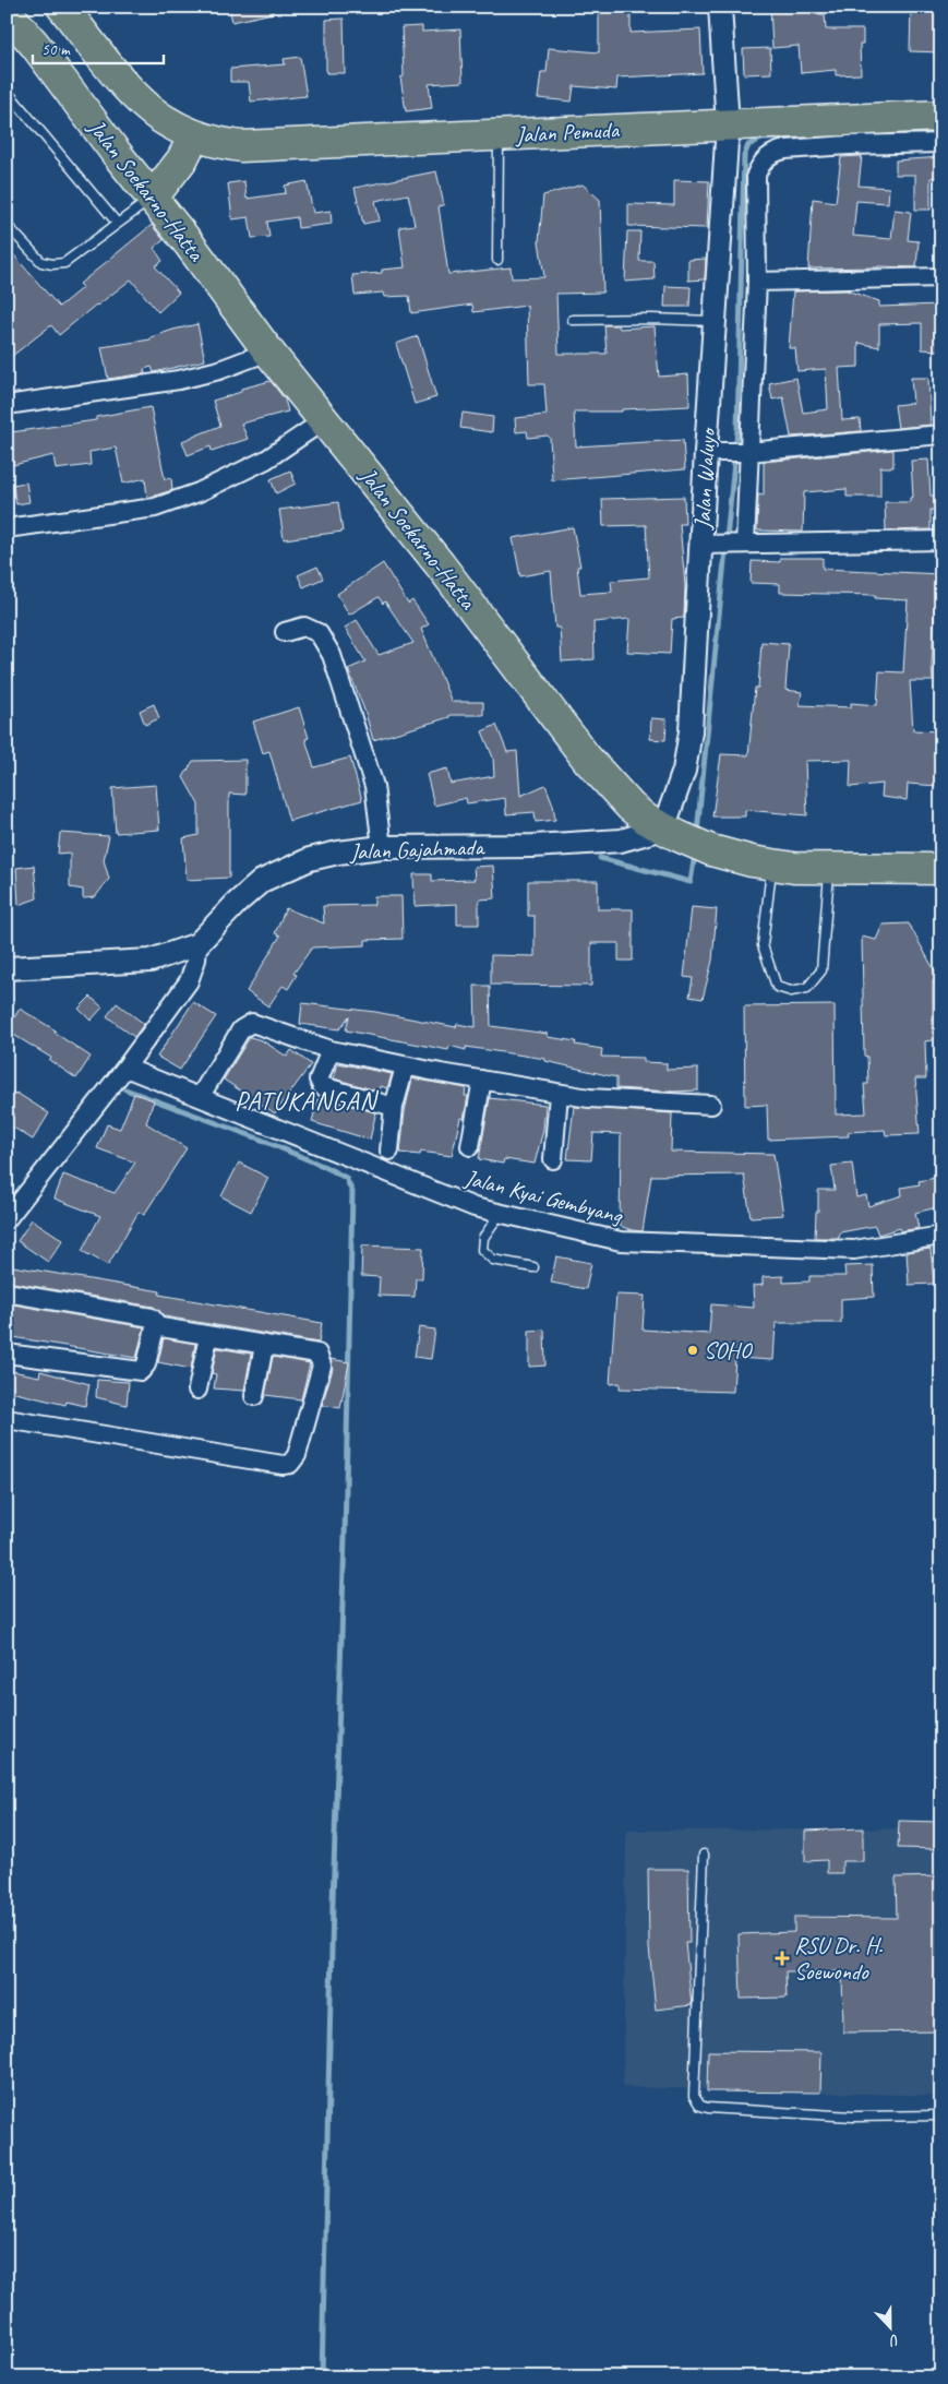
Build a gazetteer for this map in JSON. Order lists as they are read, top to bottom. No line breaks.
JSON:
{"streets":{"highway":["Jalan Pemuda","Jalan Soekarno-Hatta"],"street":["Jalan Waluyo","Jalan Gajahmada","Jalan Kyai Gembyang"]},"crossings":[["Jalan Pemuda","Jalan Waluyo"],["Jalan Soekarno-Hatta","Jalan Waluyo"],["Jalan Soekarno-Hatta","Jalan Gajahmada"],["Jalan Waluyo","Jalan Gajahmada"]],"districts":["PATUKANGAN"],"places":{"other":["SOHO"],"health":["RSU Dr. H. Soewondo"]},"scale_bar":"50 m","north":"bottom"}
